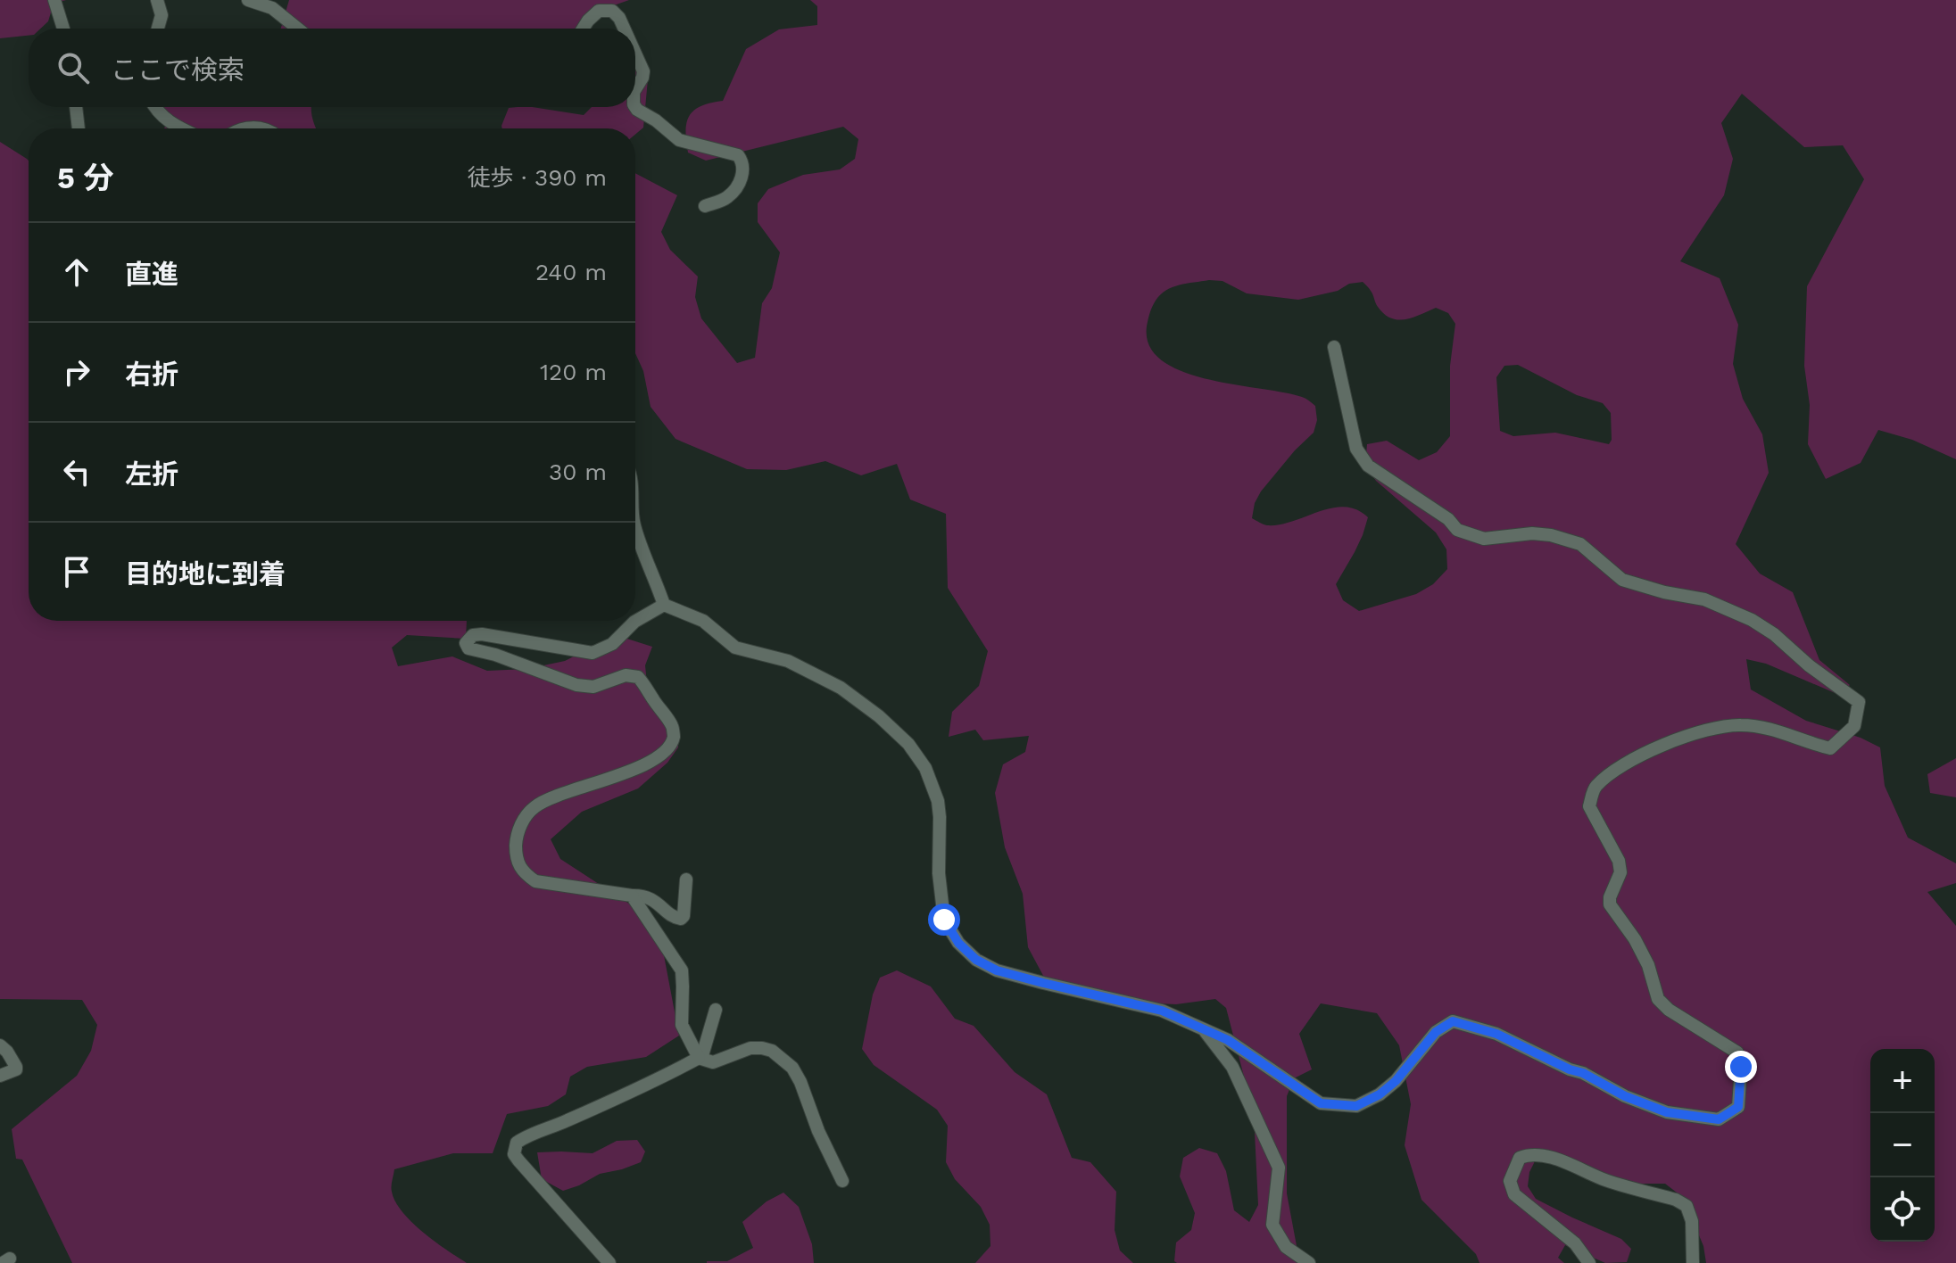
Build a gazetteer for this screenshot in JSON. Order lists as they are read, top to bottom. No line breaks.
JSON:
{"page":{"search":"ここで検索","heading":["5 分","徒歩 · 390 m"],"list":[["直進","240 m"],["右折","120 m"],["左折","30 m"],"目的地に到着"],"map_buttons":["+","−"]}}
